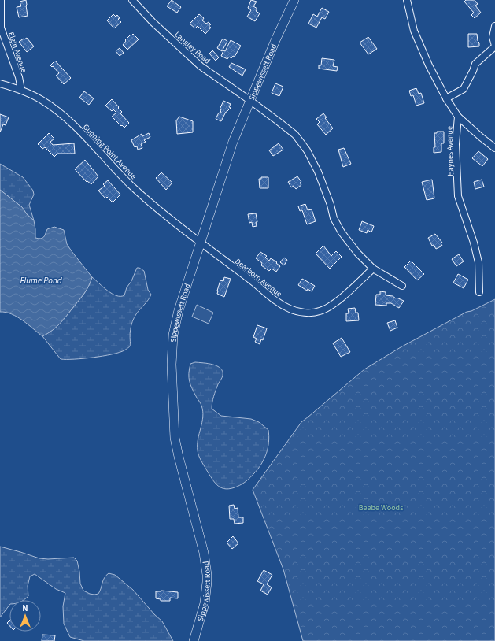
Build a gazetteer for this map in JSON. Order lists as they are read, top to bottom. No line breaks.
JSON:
{"streets":{"main road":["Sippewissett Road"],"street":["Langley Road","Elgin Avenue","Gunning Point Avenue","Haynes Avenue","Dearborn Avenue"]},"crossings":[["Langley Road","Sippewissett Road"],["Elgin Avenue","Gunning Point Avenue"],["Sippewissett Road","Gunning Point Avenue"],["Sippewissett Road","Dearborn Avenue"],["Gunning Point Avenue","Dearborn Avenue"]],"water":["Flume Pond"],"parks":["Beebe Woods"],"north":"top"}
